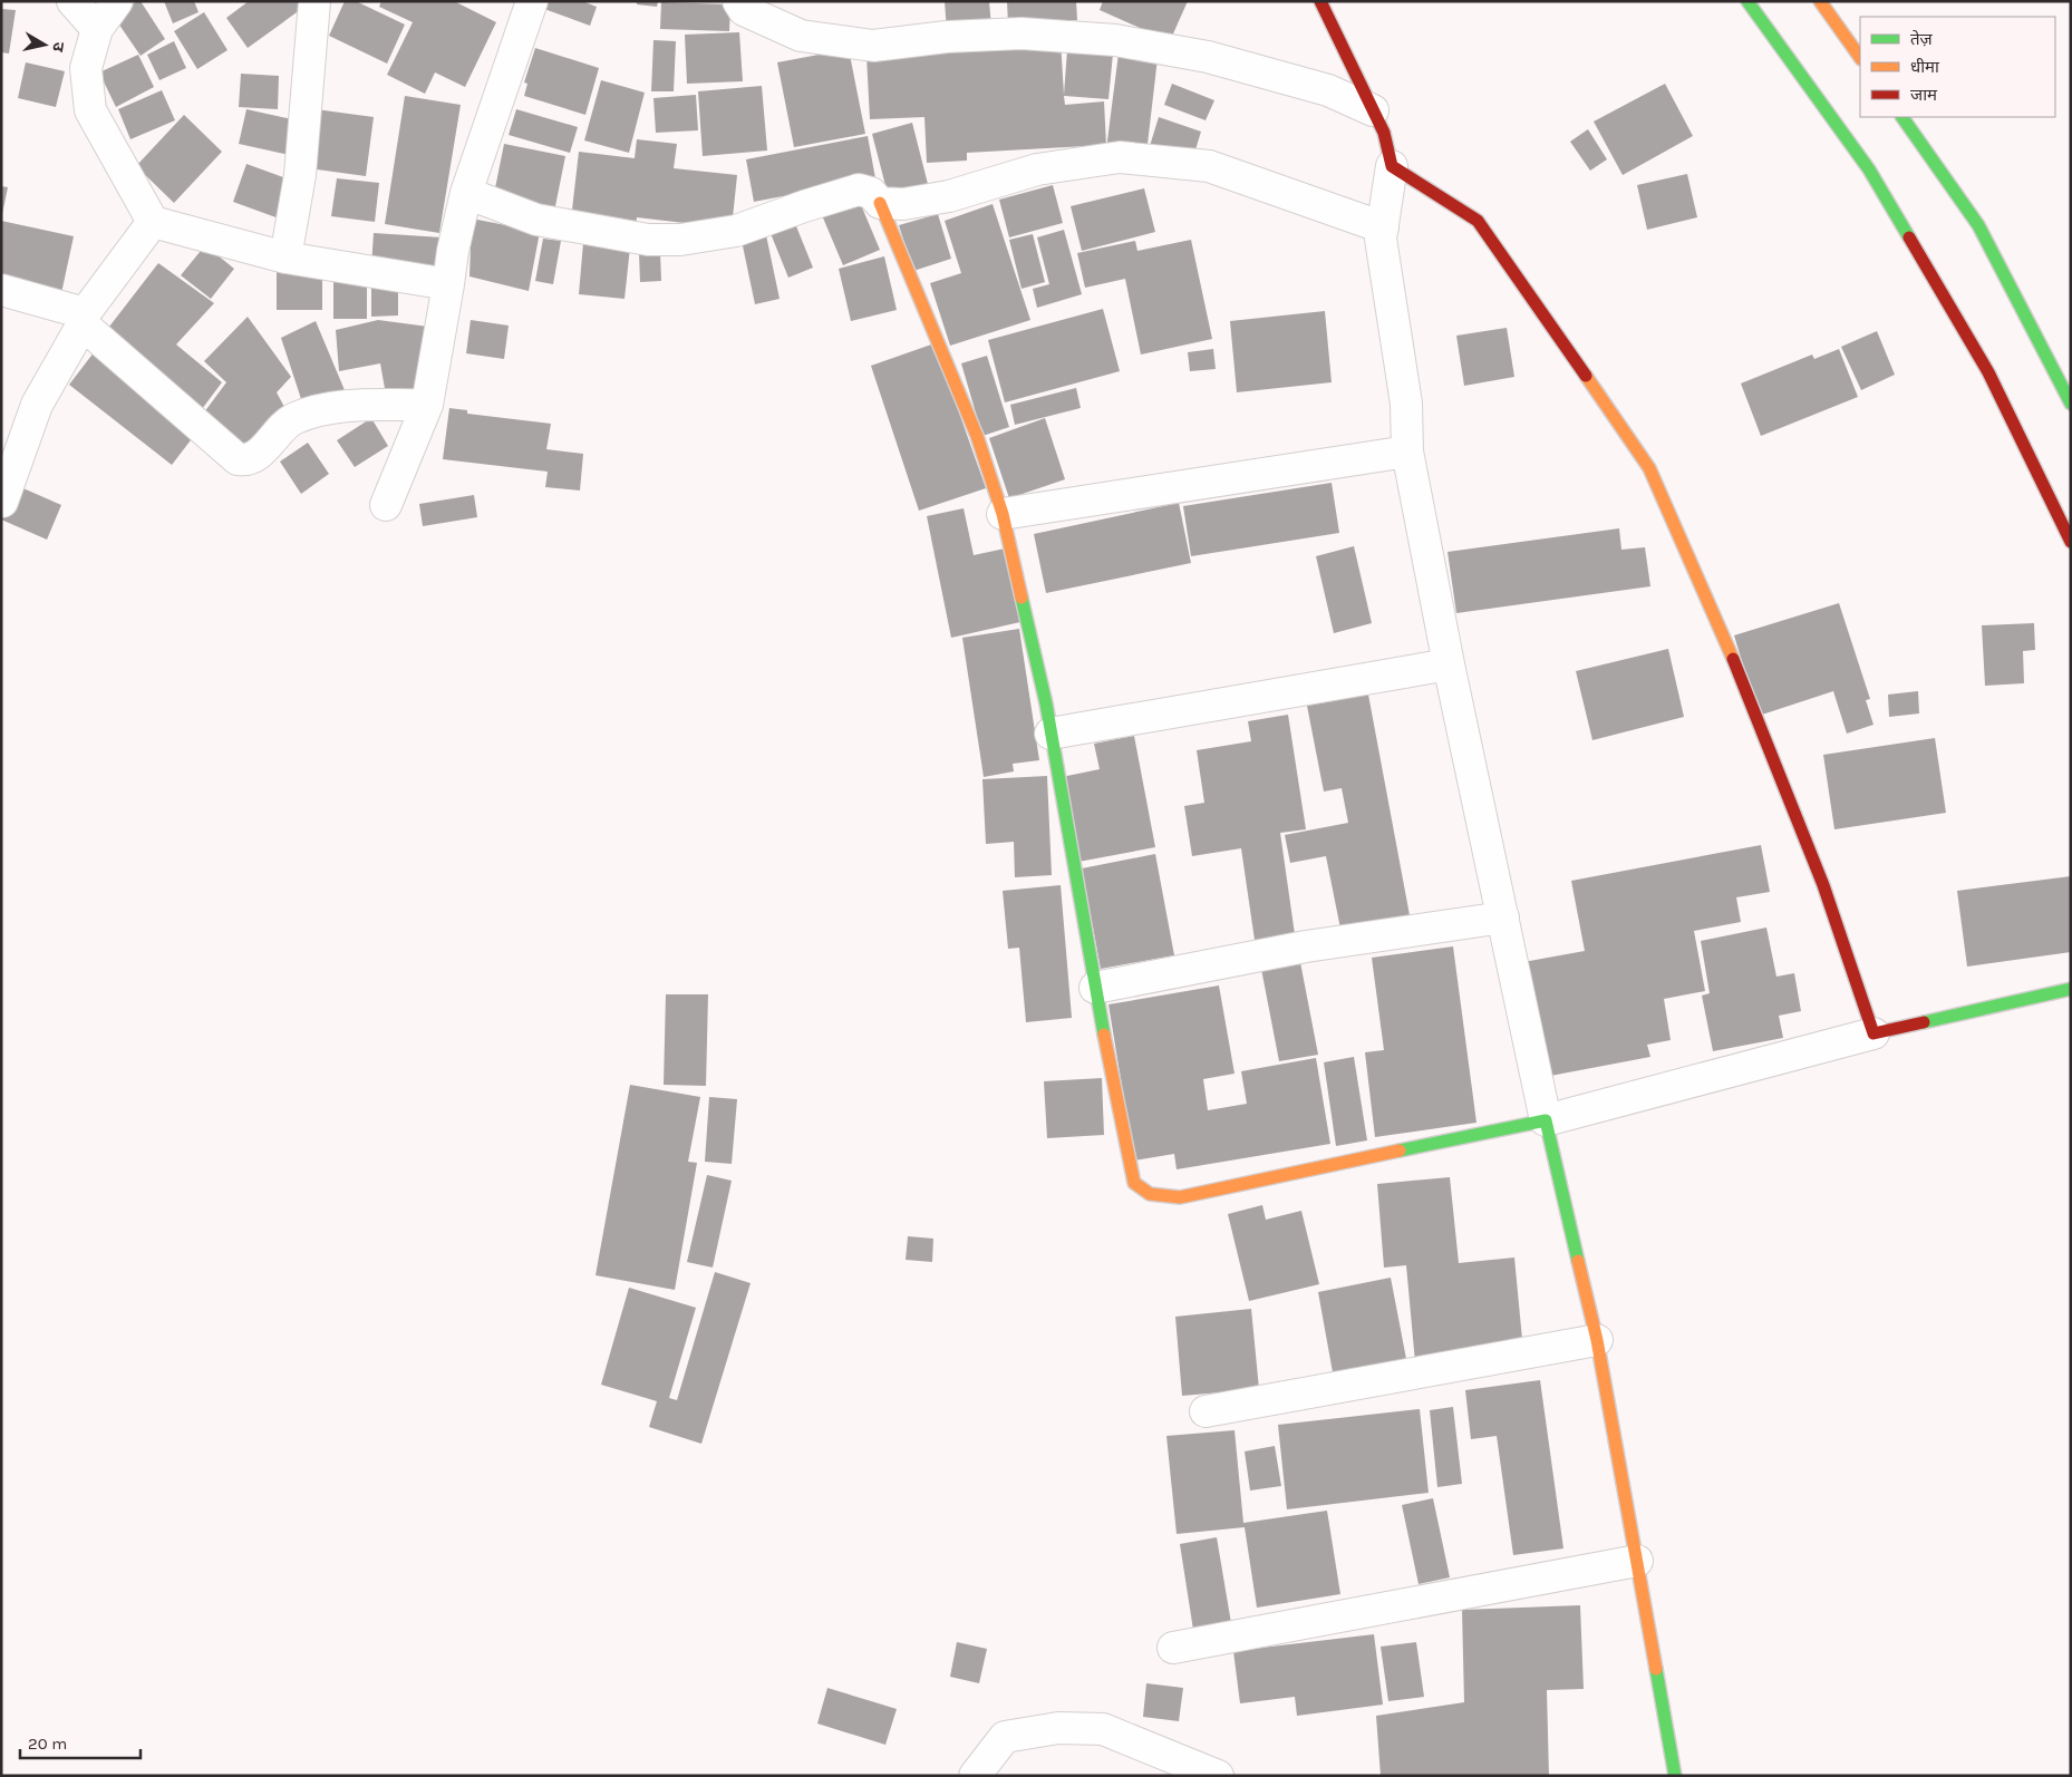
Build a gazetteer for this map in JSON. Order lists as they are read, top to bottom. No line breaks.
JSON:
{"legend":["तेज़","धीमा","जाम"],"scale_bar":"20 m","north":"right"}
